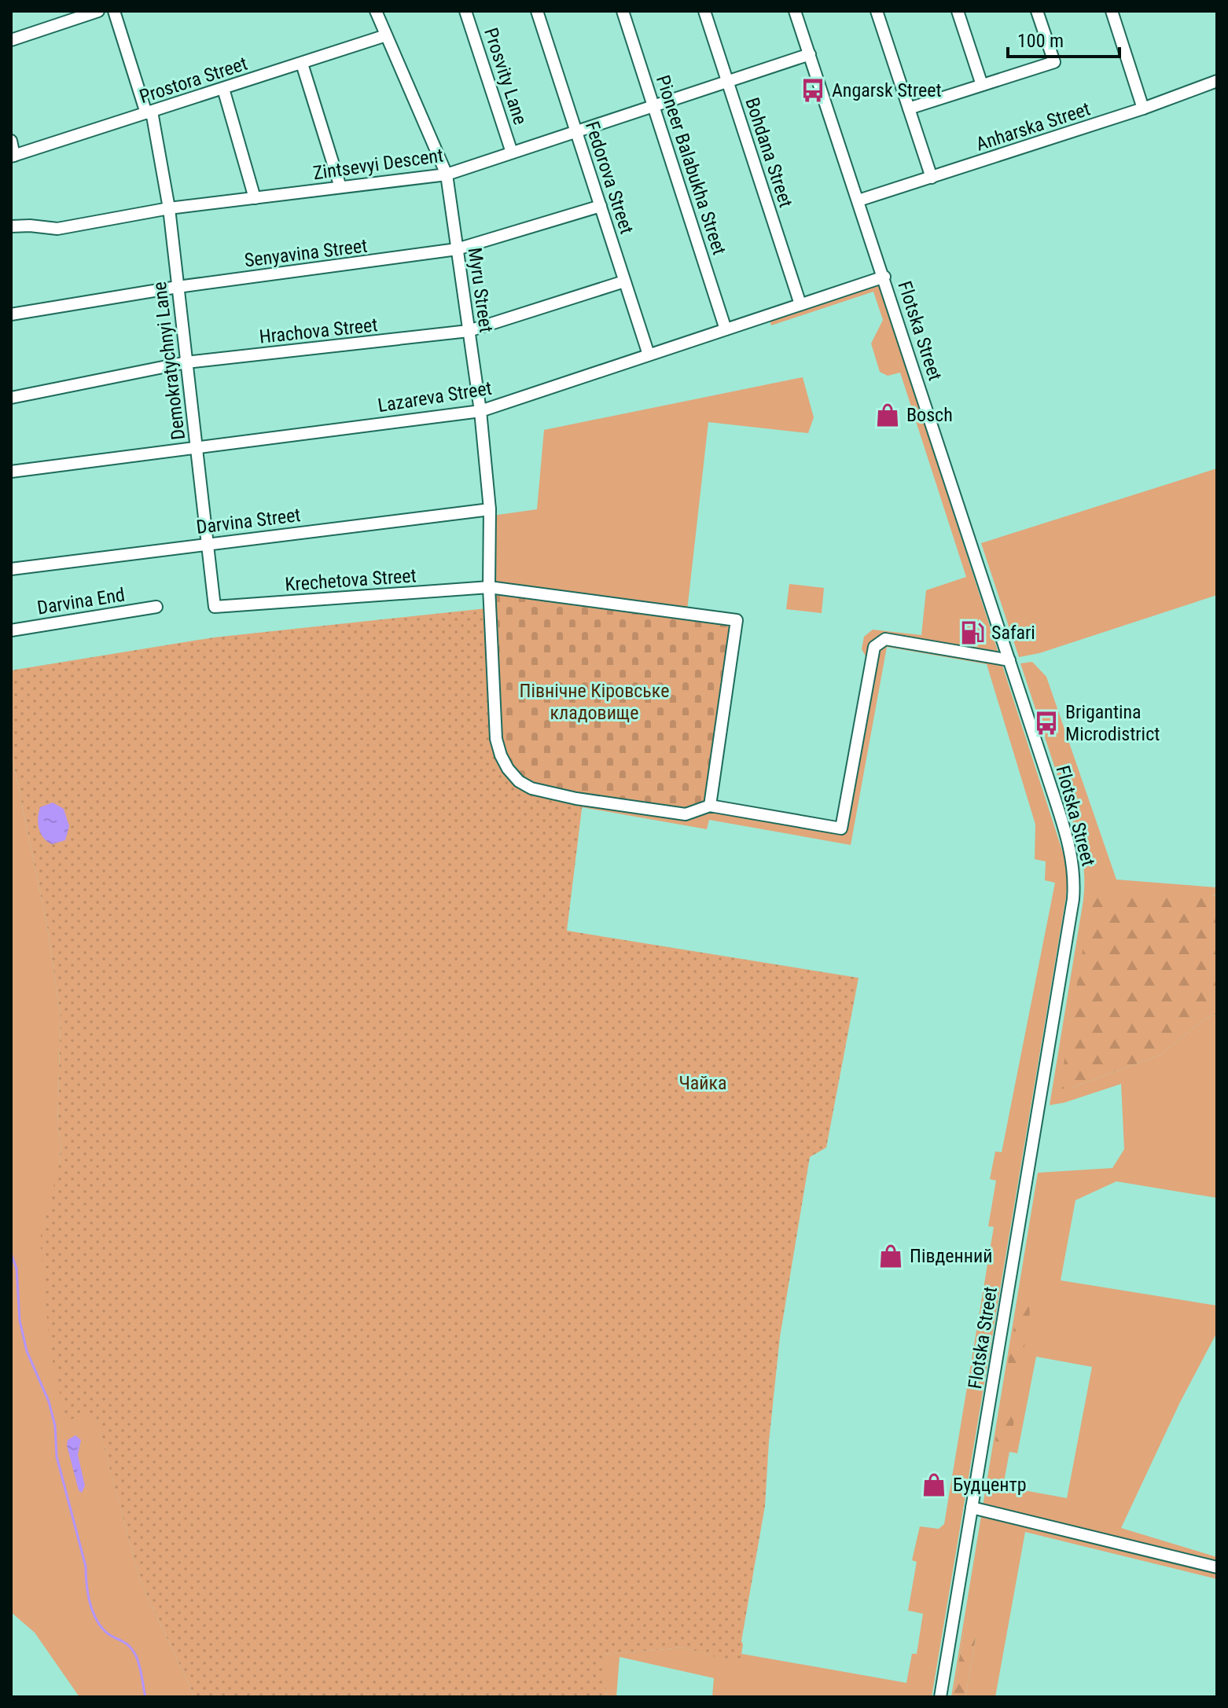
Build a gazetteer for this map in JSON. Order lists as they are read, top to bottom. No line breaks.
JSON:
{"streets":{"street":["Prosvity Lane","Prostora Street","Anharska Street","Bohdana Street","Zintsevyi Descent","Pioneer Balabukha Street","Fedorova Street","Senyavina Street","Myru Street","Hrachova Street","Flotska Street","Demokratychnyi Lane","Lazareva Street","Darvina Street","Krechetova Street","Darvina End"]},"crossings":[["Prosvity Lane","Zintsevyi Descent"],["Prostora Street","Myru Street"],["Prostora Street","Demokratychnyi Lane"],["Anharska Street","Flotska Street"],["Bohdana Street","Zintsevyi Descent"],["Bohdana Street","Lazareva Street"],["Zintsevyi Descent","Pioneer Balabukha Street"],["Zintsevyi Descent","Fedorova Street"],["Zintsevyi Descent","Myru Street"],["Zintsevyi Descent","Flotska Street"],["Zintsevyi Descent","Demokratychnyi Lane"],["Pioneer Balabukha Street","Lazareva Street"],["Fedorova Street","Senyavina Street"],["Fedorova Street","Hrachova Street"],["Fedorova Street","Lazareva Street"],["Senyavina Street","Myru Street"],["Senyavina Street","Demokratychnyi Lane"],["Myru Street","Hrachova Street"],["Myru Street","Lazareva Street"],["Myru Street","Darvina Street"],["Myru Street","Krechetova Street"],["Hrachova Street","Demokratychnyi Lane"],["Flotska Street","Lazareva Street"],["Demokratychnyi Lane","Lazareva Street"],["Demokratychnyi Lane","Darvina Street"],["Demokratychnyi Lane","Krechetova Street"]],"parks":["Північне Кіровське кладовище","Чайка"],"places":{"bus stop":["Angarsk Street","Brigantina Microdistrict"],"shop":["Bosch","Південний","Будцентр"],"fuel station":["Safari"]},"scale_bar":"100 m"}
